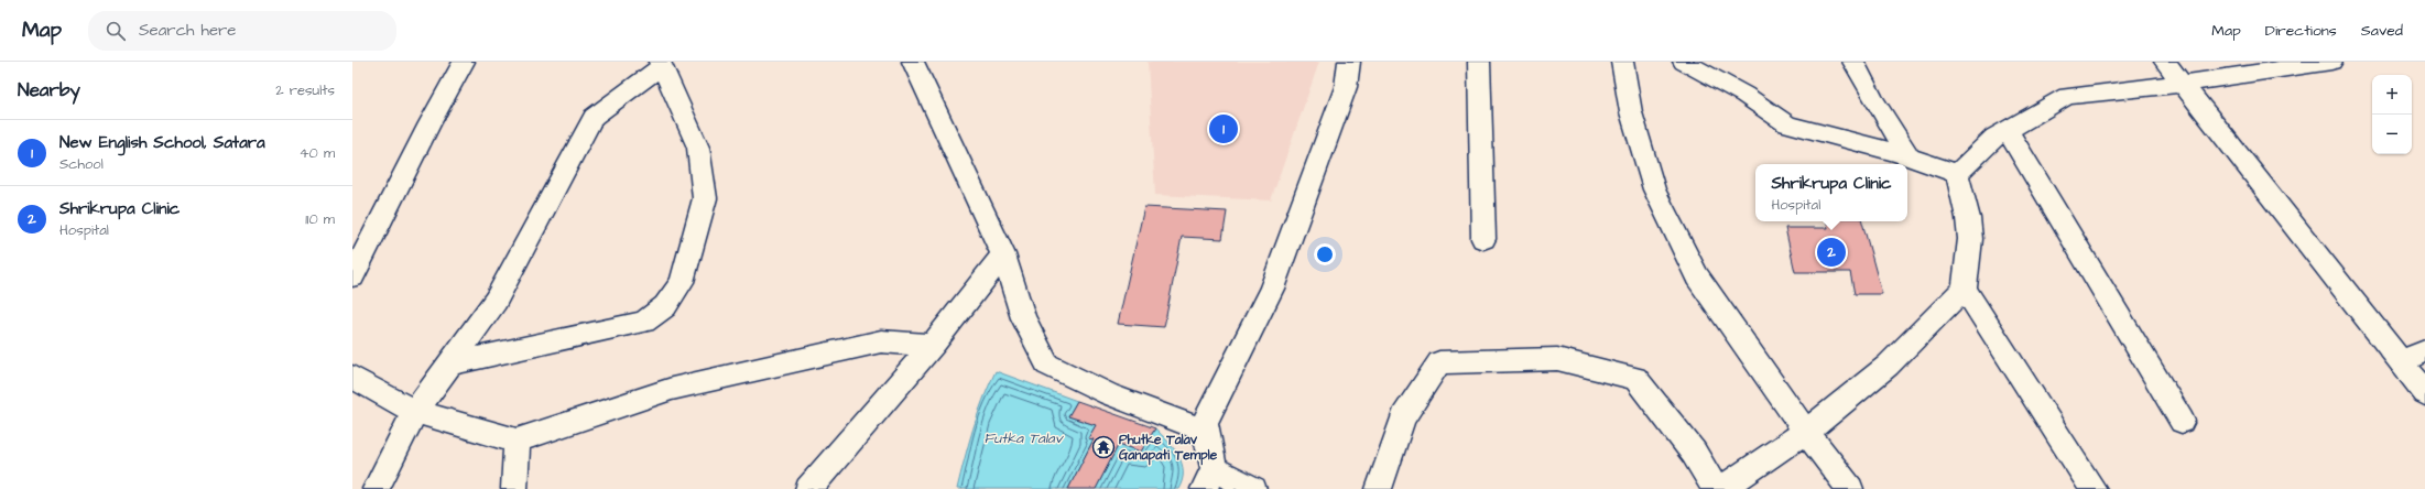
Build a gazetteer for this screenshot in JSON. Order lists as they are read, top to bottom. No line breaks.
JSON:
{"water":["Futka Talav"],"places":{"temple":["Phutke Talav Ganapati Temple"]},"page":{"header":"Map","search":"Search here","nav":["Map","Directions","Saved"],"heading":["Nearby","2 results"],"map_buttons":["+","−"],"pins":["1","2"],"list":[{"mark":"1","name":"New English School, Satara","note":"School","value":"40 m"},{"mark":"2","name":"Shrikrupa Clinic","note":"Hospital","value":"110 m"}],"popup":["Shrikrupa Clinic","Hospital"]}}
